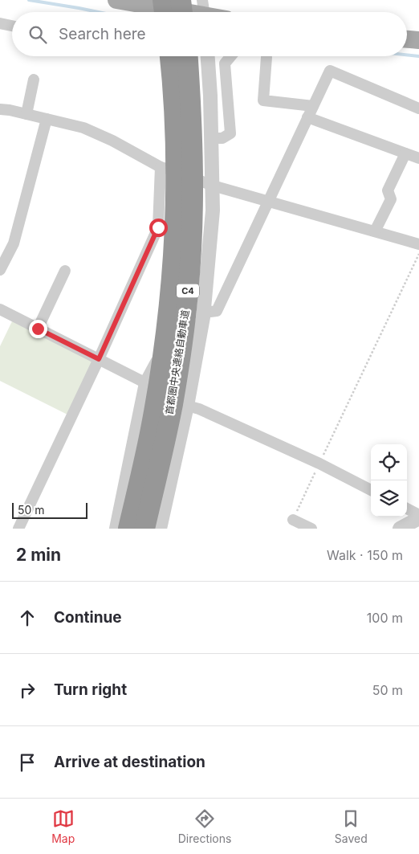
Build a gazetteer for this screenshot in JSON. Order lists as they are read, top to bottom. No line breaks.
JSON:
{"streets":{"highway":["C4","首都圏中央連絡自動車道"]},"scale_bar":"50 m","page":{"search":"Search here","scale":"50 m","heading":["2 min","Walk · 150 m"],"list":[["Continue","100 m"],["Turn right","50 m"],"Arrive at destination"],"nav":["Map","Directions","Saved"]}}
